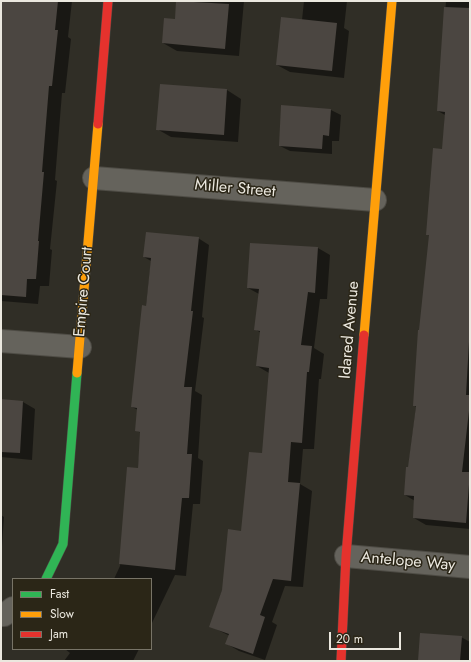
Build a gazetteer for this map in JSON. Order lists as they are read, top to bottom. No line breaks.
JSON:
{"streets":{"street":["Miller Street","Empire Court","Idared Avenue","Antelope Way"]},"crossings":[["Miller Street","Empire Court"],["Miller Street","Idared Avenue"],["Idared Avenue","Antelope Way"]],"legend":["Fast","Slow","Jam"],"scale_bar":"20 m"}
